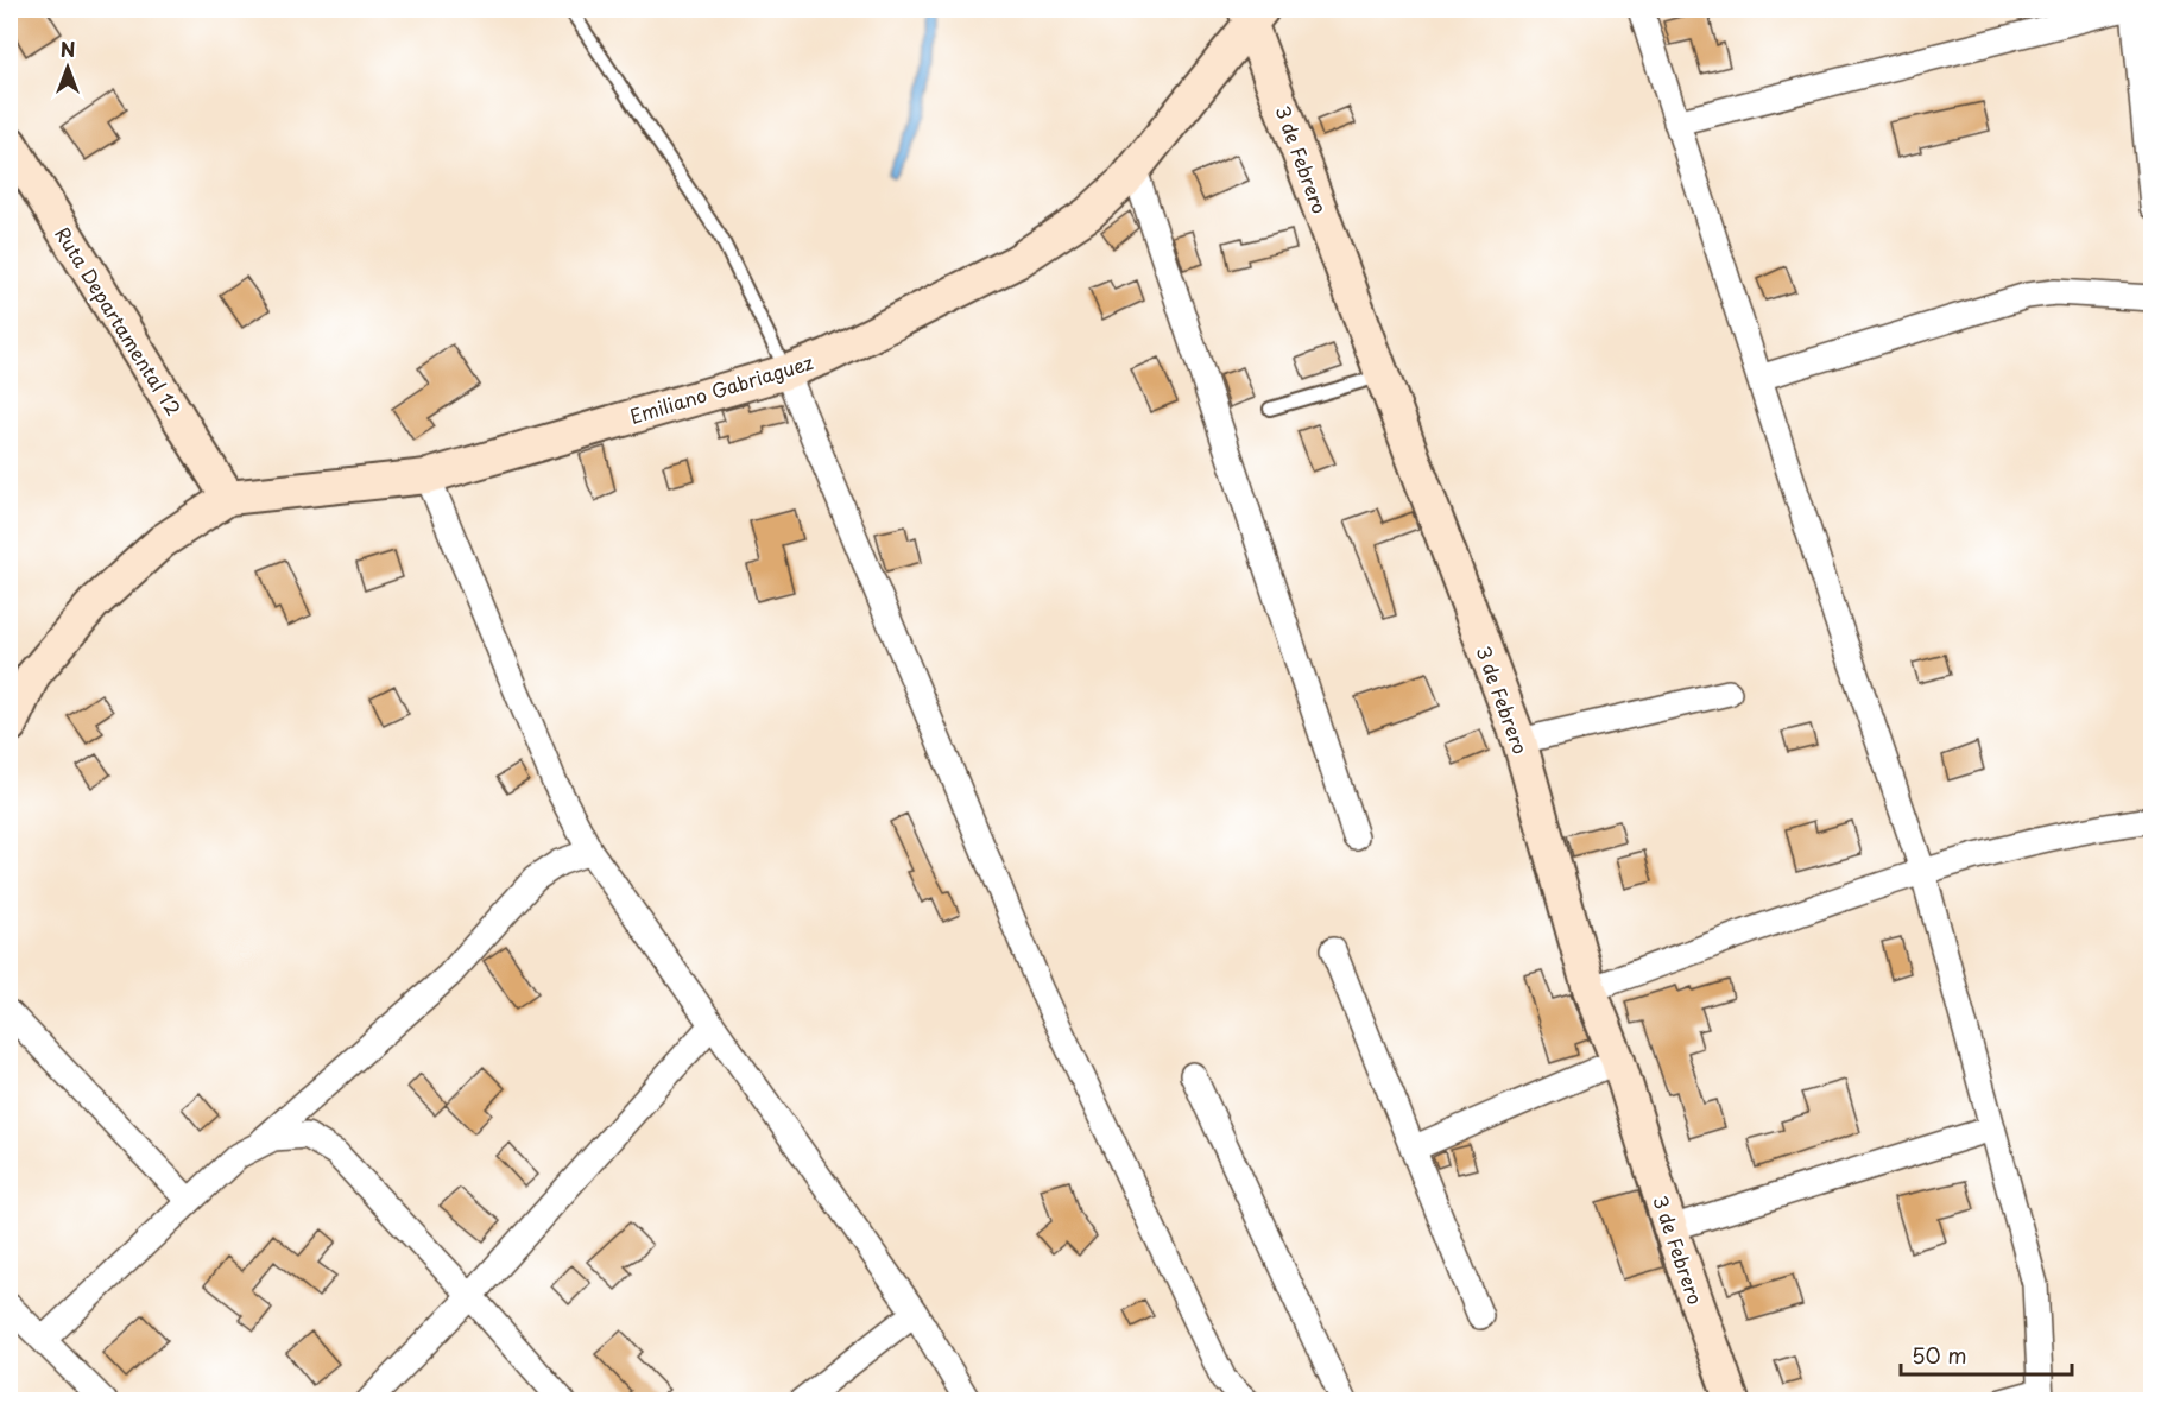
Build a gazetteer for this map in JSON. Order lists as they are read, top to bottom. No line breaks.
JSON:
{"streets":{"main road":["3 de Febrero","Ruta Departamental 12","Emiliano Gabriaguez"]},"crossings":[["3 de Febrero","Emiliano Gabriaguez"],["Ruta Departamental 12","Emiliano Gabriaguez"]],"scale_bar":"50 m","north":"top"}
